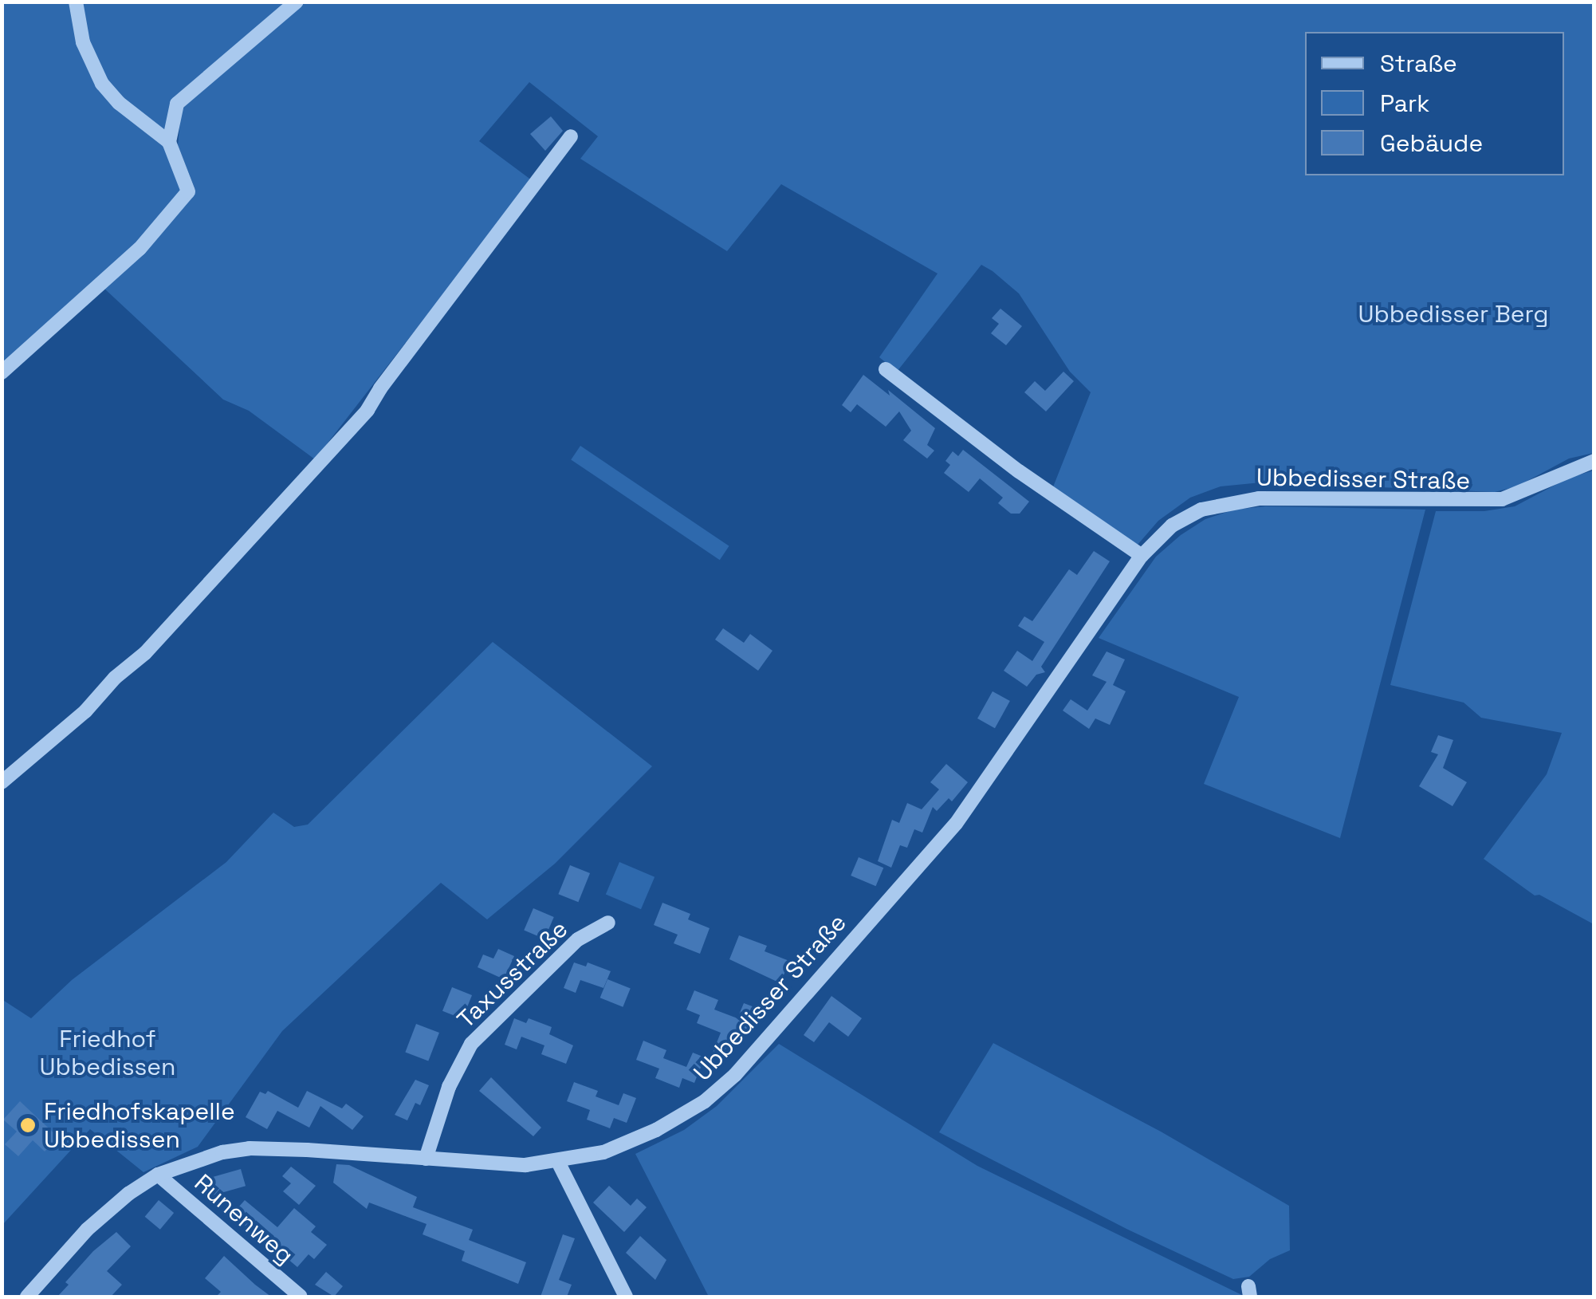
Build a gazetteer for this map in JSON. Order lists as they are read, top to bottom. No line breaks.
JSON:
{"streets":{"street":["Ubbedisser Straße","Taxusstraße","Runenweg"]},"crossings":[["Ubbedisser Straße","Taxusstraße"],["Ubbedisser Straße","Runenweg"]],"parks":["Ubbedisser Berg","Friedhof Ubbedissen"],"places":["Friedhofskapelle Ubbedissen"],"legend":["Straße","Park","Gebäude"]}
